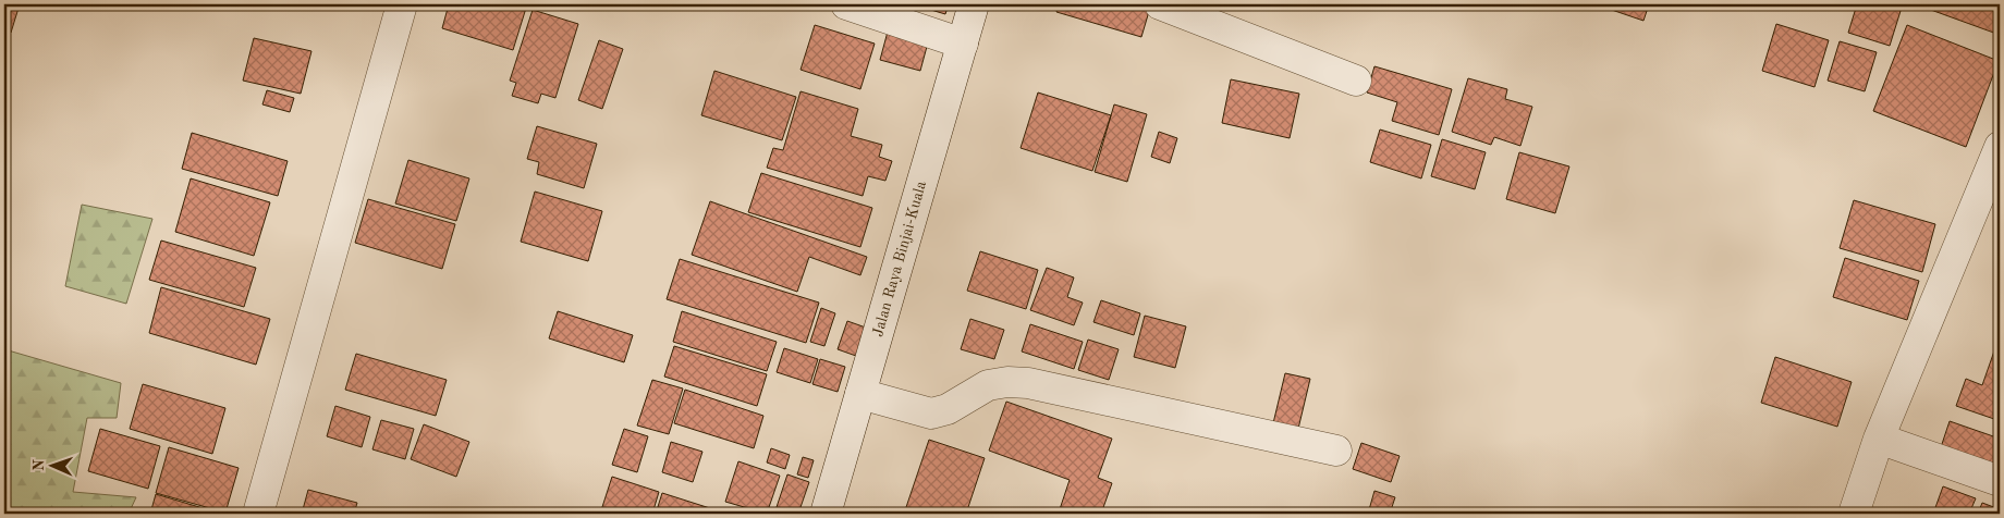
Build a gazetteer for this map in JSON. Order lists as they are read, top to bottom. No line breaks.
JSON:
{"streets":{"street":["Jalan Raya Binjai-Kuala"]},"north":"left"}
